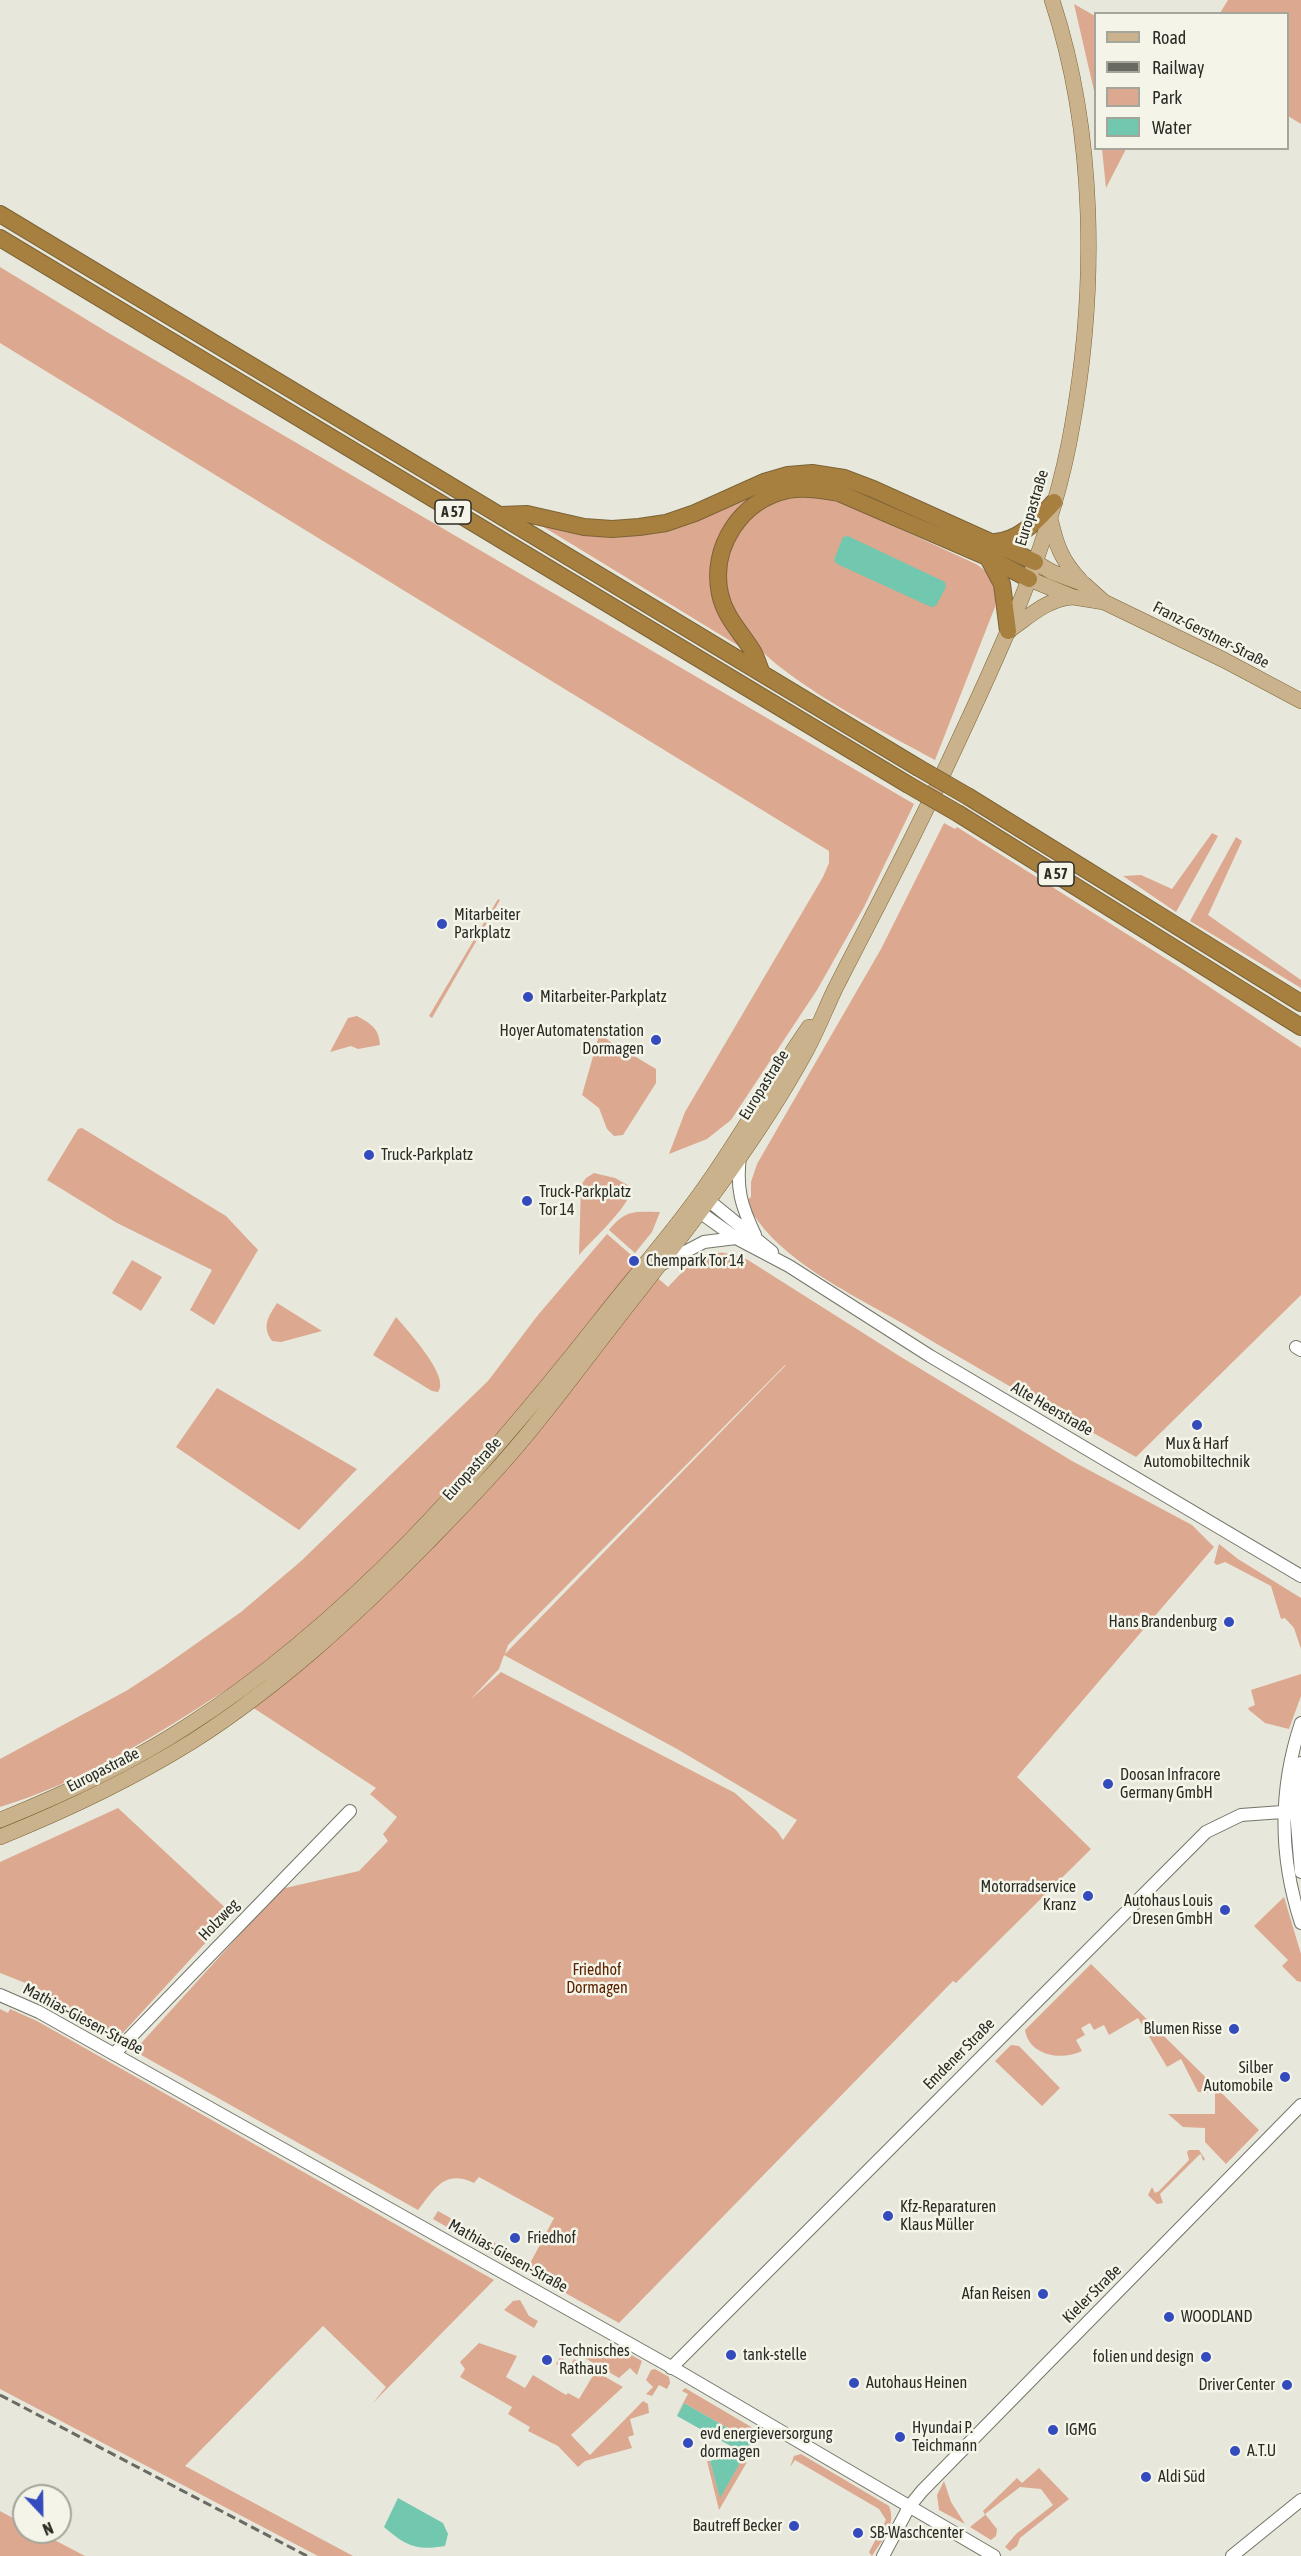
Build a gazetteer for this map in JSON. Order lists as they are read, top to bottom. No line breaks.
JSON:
{"streets":{"highway":["A 57"],"main road":["Europastraße","Franz-Gerstner-Straße"],"street":["Alte Heerstraße","Holzweg","Mathias-Giesen-Straße","Emdener Straße","Kieler Straße"]},"crossings":[["Europastraße","Franz-Gerstner-Straße"],["Europastraße","Alte Heerstraße"],["Holzweg","Mathias-Giesen-Straße"],["Mathias-Giesen-Straße","Emdener Straße"],["Mathias-Giesen-Straße","Kieler Straße"]],"parks":["Friedhof Dormagen"],"places":["Mitarbeiter Parkplatz","Mitarbeiter-Parkplatz","Hoyer Automatenstation Dormagen","Truck-Parkplatz","Truck-Parkplatz Tor 14","Chempark Tor 14","Mux & Harf Automobiltechnik","Hans Brandenburg","Doosan Infracore Germany GmbH","Motorradservice Kranz","Autohaus Louis Dresen GmbH","Blumen Risse","Silber Automobile","Kfz-Reparaturen Klaus Müller","Friedhof","Afan Reisen","WOODLAND","tank-stelle","folien und design","Technisches Rathaus","Autohaus Heinen","Driver Center","IGMG","Hyundai P. Teichmann","evd energieversorgung dormagen","A.T.U","Aldi Süd","Bautreff Becker","SB-Waschcenter"],"legend":["Road","Railway","Park","Water"],"north":"bottom"}
